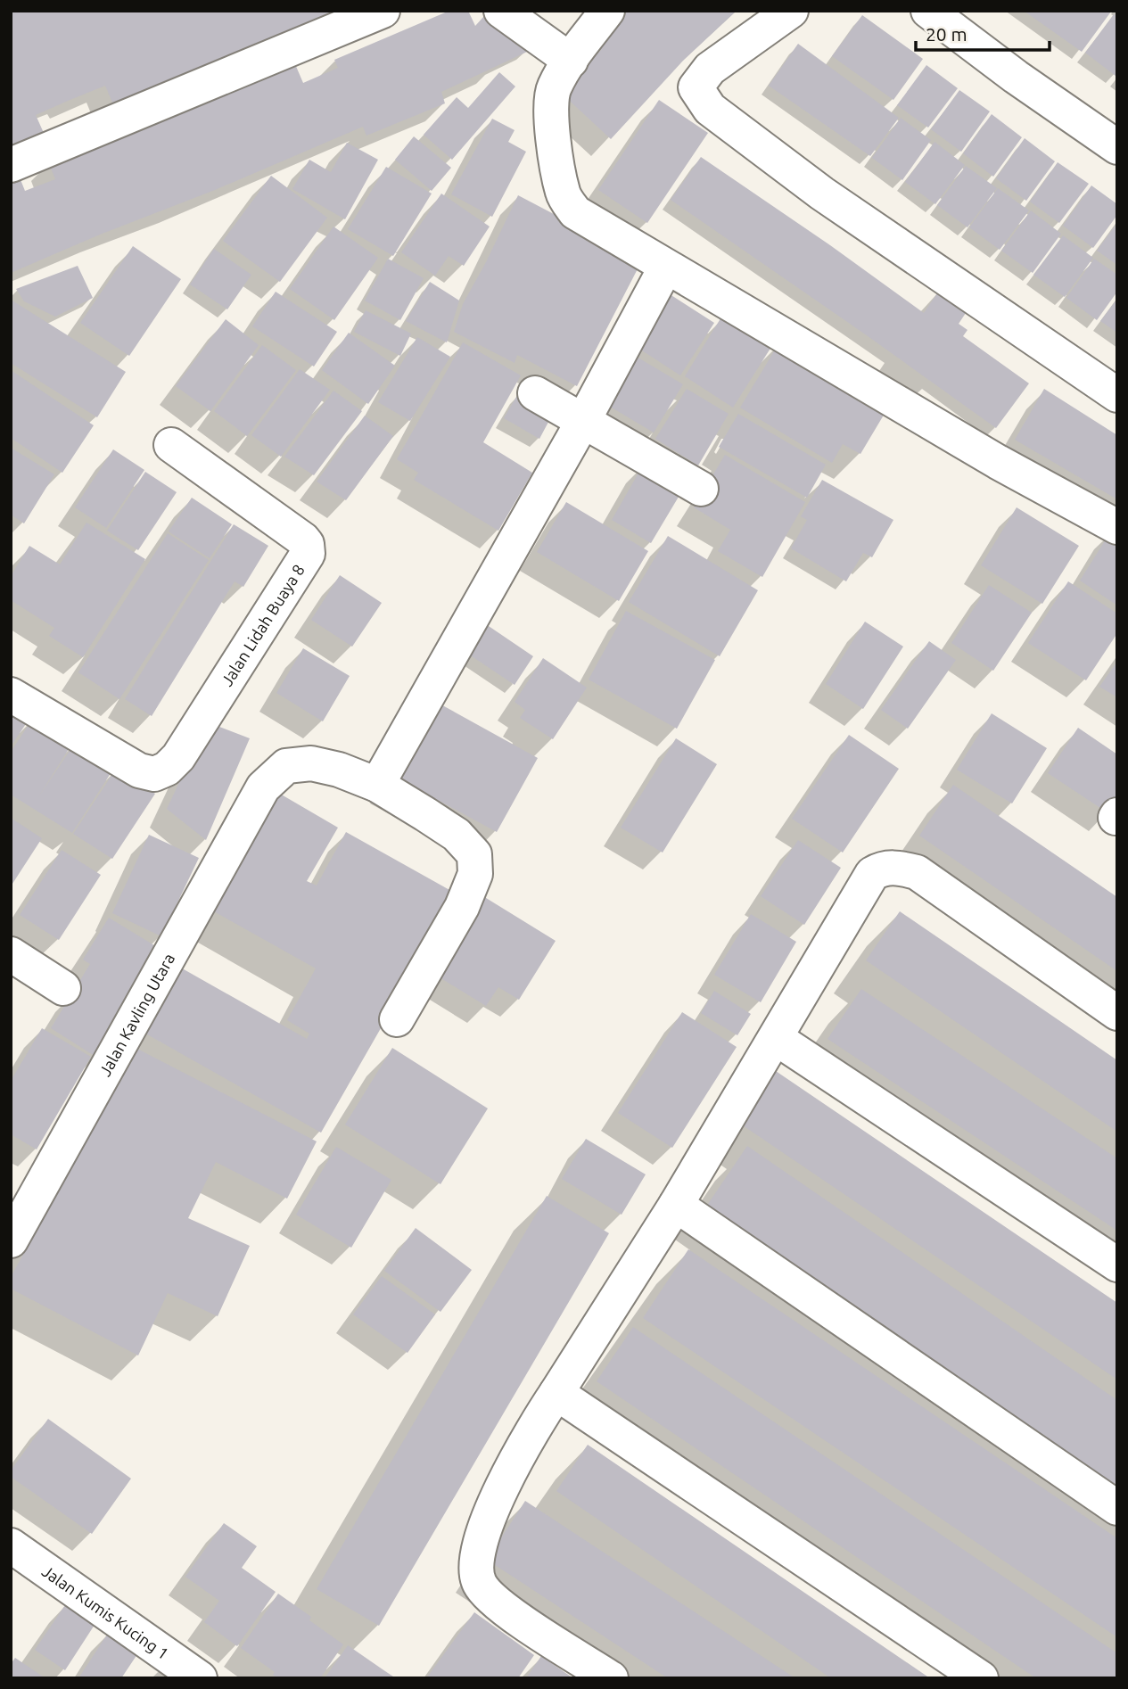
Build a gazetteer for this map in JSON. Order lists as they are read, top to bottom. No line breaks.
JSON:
{"streets":{"street":["Jalan Lidah Buaya 8","Jalan Kavling Utara","Jalan Kumis Kucing 1"]},"scale_bar":"20 m"}
